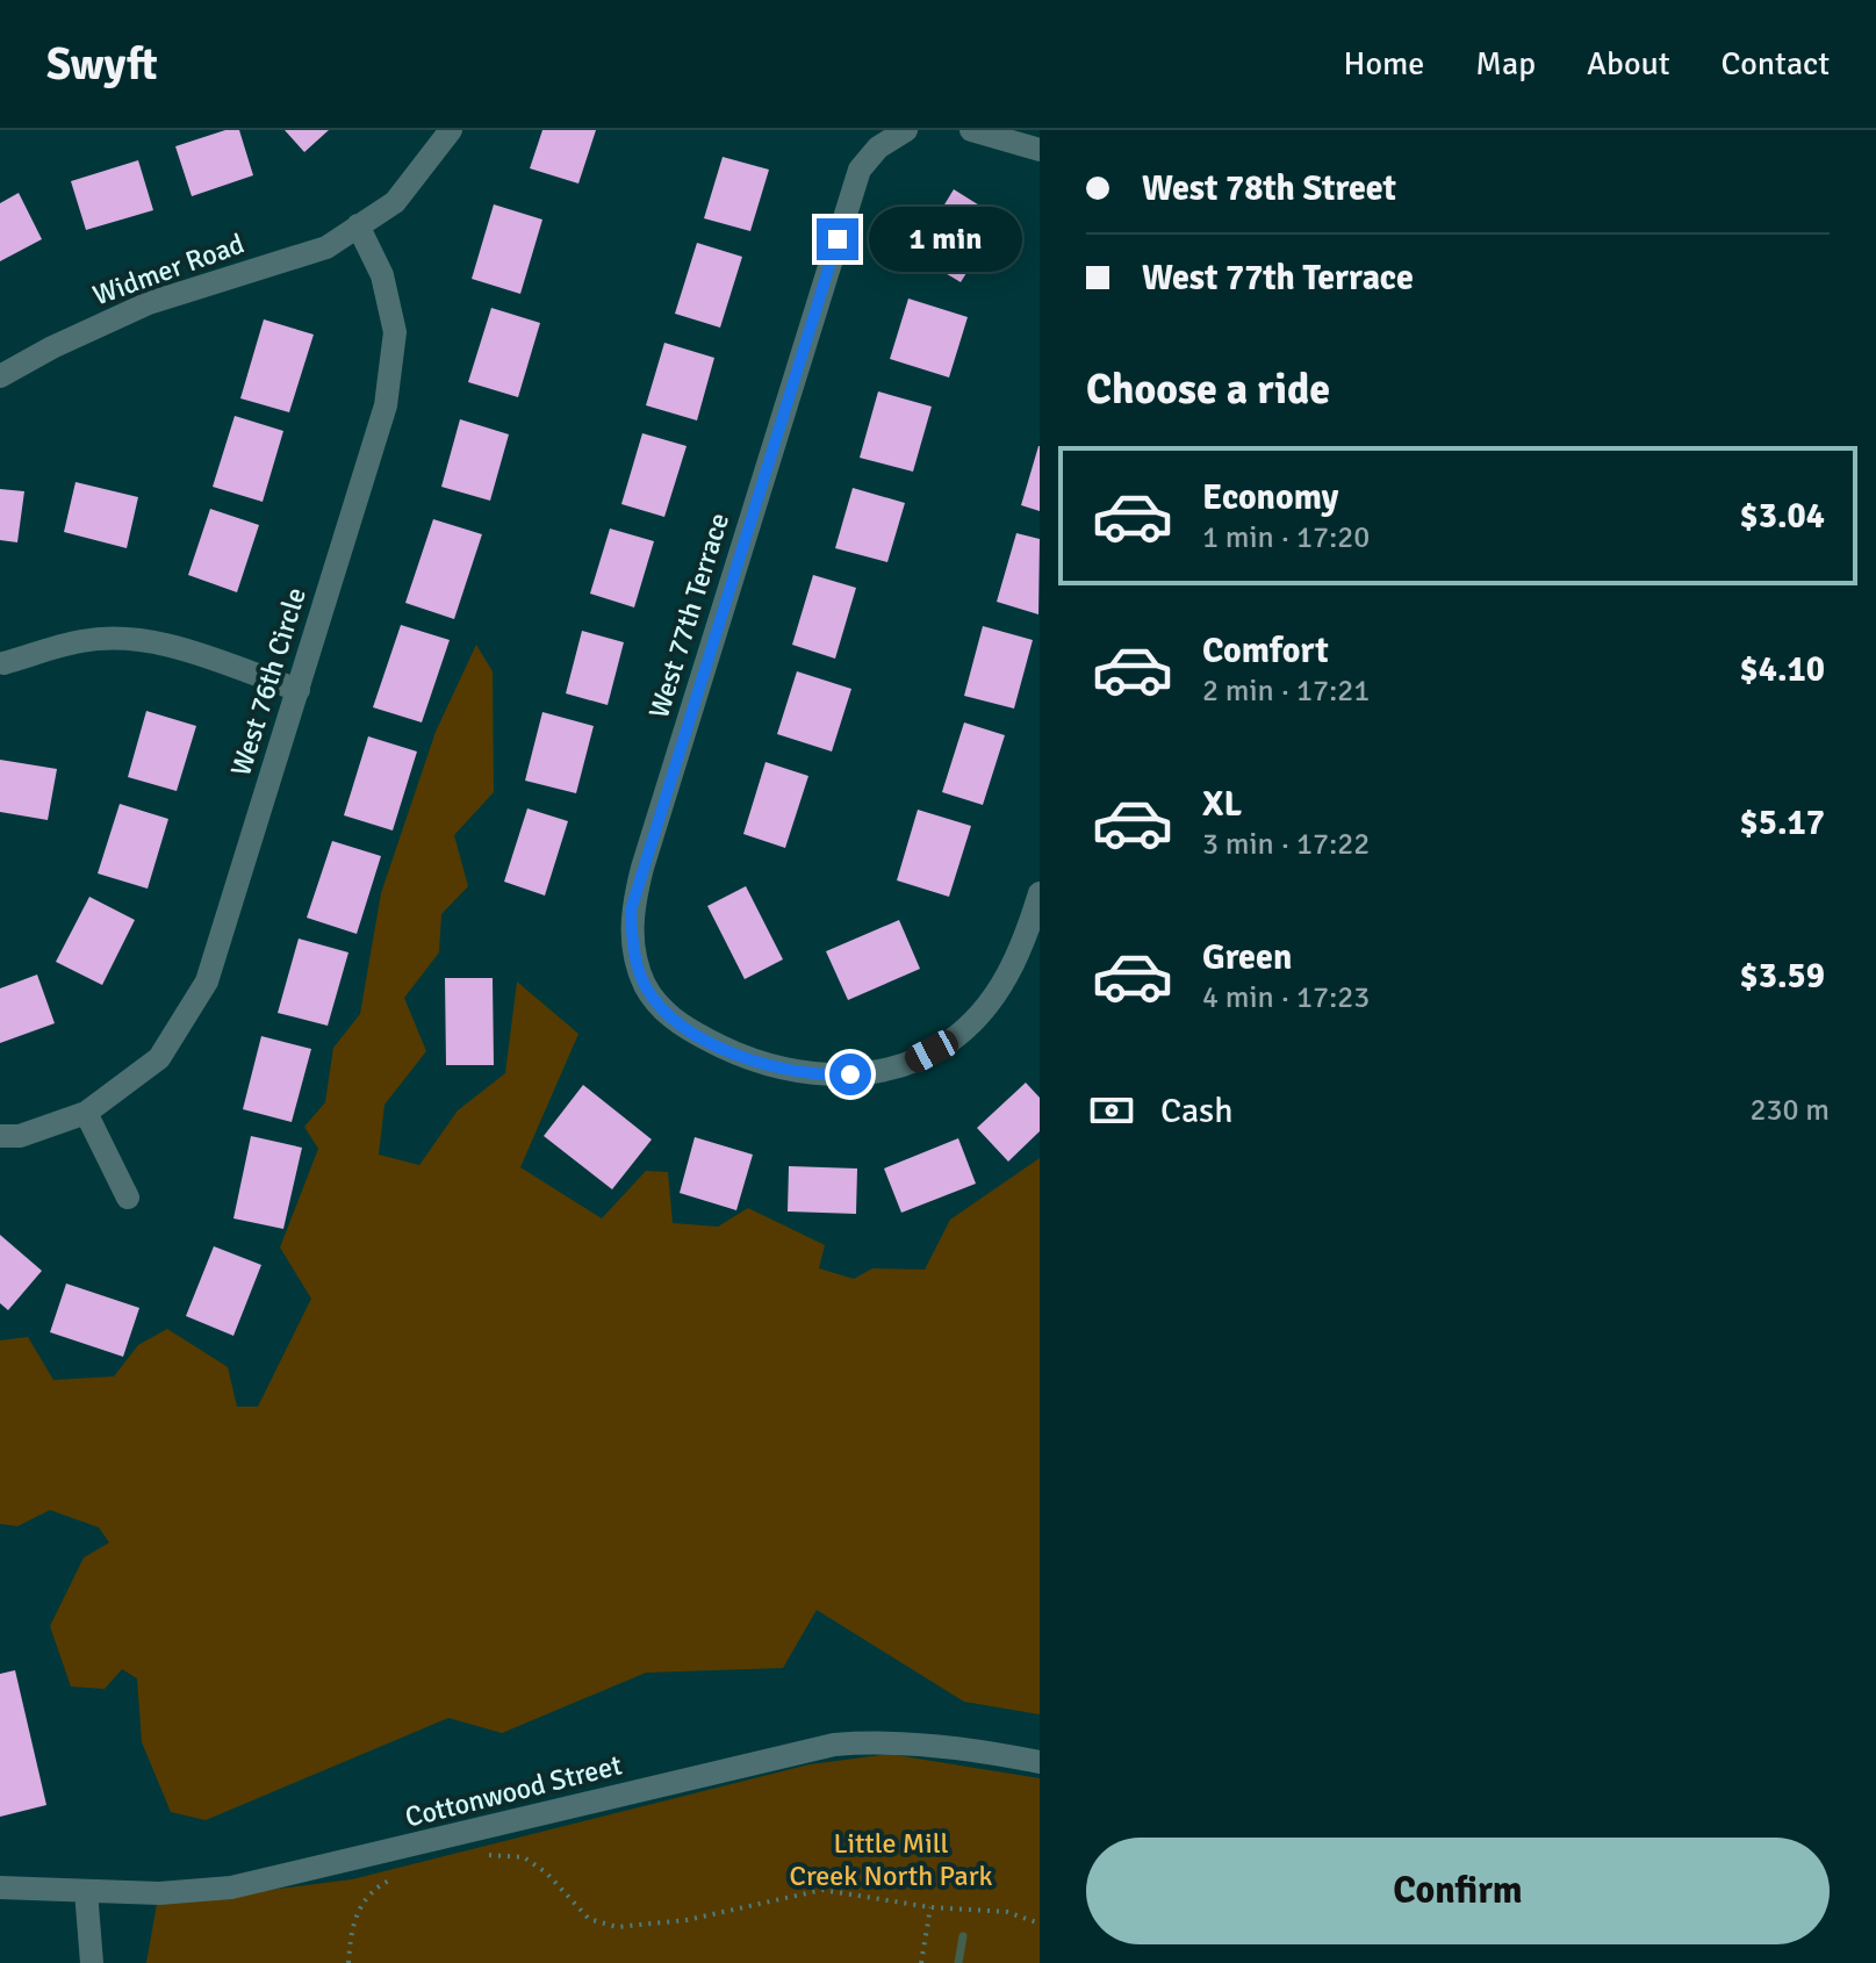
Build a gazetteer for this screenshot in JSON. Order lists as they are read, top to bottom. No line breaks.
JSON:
{"streets":{"street":["Widmer Road","West 77th Terrace","West 76th Circle","Cottonwood Street"]},"crossings":[["Widmer Road","West 76th Circle"]],"parks":["Little Mill Creek North Park"],"page":{"header":"Swyft","nav":["Home","Map","About","Contact"],"banner":["West 78th Street","West 77th Terrace"],"bubble":"1 min","heading":"Choose a ride","list":[{"name":"Economy","note":"1 min · 17:20","value":"$3.04"},{"name":"Comfort","note":"2 min · 17:21","value":"$4.10"},{"name":"XL","note":"3 min · 17:22","value":"$5.17"},{"name":"Green","note":"4 min · 17:23","value":"$3.59"}],"pay":["Cash","230 m"],"buttons":"Confirm"}}
